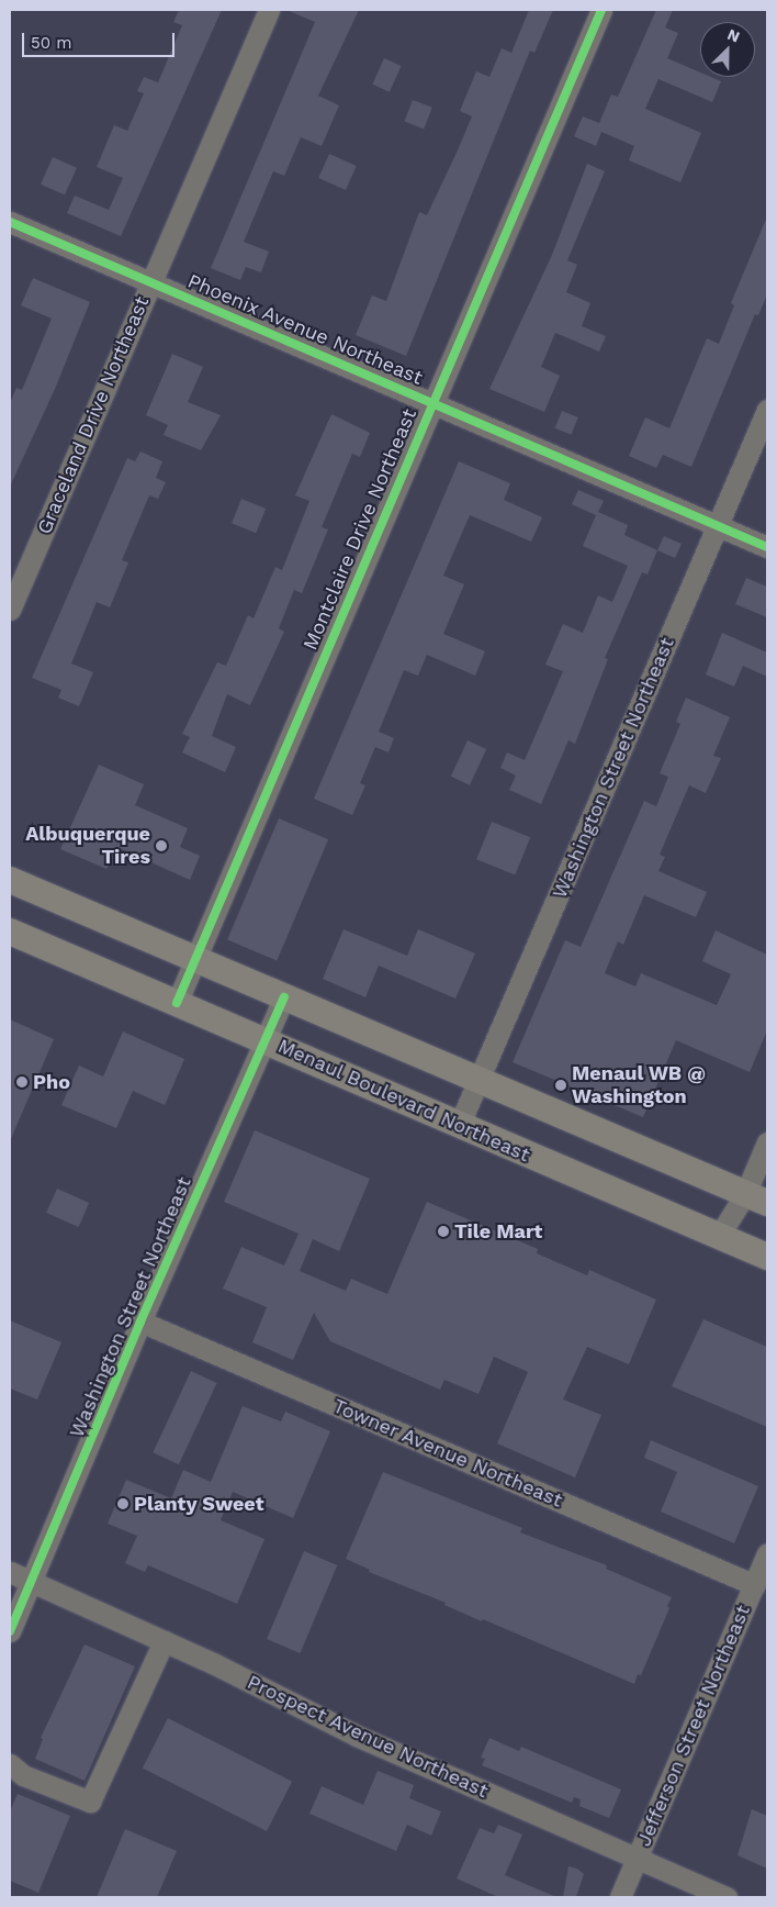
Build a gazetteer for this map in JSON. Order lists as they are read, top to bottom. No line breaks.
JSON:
{"streets":{"main road":["Menaul Boulevard Northeast"],"street":["Phoenix Avenue Northeast","Graceland Drive Northeast","Montclaire Drive Northeast","Washington Street Northeast","Towner Avenue Northeast","Jefferson Street Northeast","Prospect Avenue Northeast"]},"crossings":[["Phoenix Avenue Northeast","Graceland Drive Northeast"],["Phoenix Avenue Northeast","Montclaire Drive Northeast"],["Phoenix Avenue Northeast","Washington Street Northeast"],["Montclaire Drive Northeast","Menaul Boulevard Northeast"],["Washington Street Northeast","Menaul Boulevard Northeast"],["Washington Street Northeast","Towner Avenue Northeast"],["Washington Street Northeast","Prospect Avenue Northeast"],["Towner Avenue Northeast","Jefferson Street Northeast"],["Jefferson Street Northeast","Prospect Avenue Northeast"]],"places":["Albuquerque Tires","Pho","Menaul WB @ Washington","Tile Mart","Planty Sweet"],"scale_bar":"50 m","north":"top right"}
